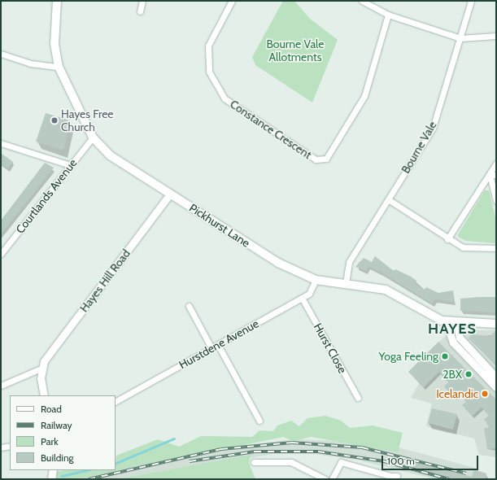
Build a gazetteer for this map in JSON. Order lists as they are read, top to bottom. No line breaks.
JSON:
{"streets":{"main road":["Pickhurst Lane"],"street":["Constance Crescent","Bourne Vale","Courtlands Avenue","Hayes Hill Road","Hurstdene Avenue","Hurst Close"]},"crossings":[["Bourne Vale","Pickhurst Lane"],["Courtlands Avenue","Pickhurst Lane"],["Pickhurst Lane","Hayes Hill Road"],["Pickhurst Lane","Hurstdene Avenue"],["Hurstdene Avenue","Hurst Close"]],"districts":["HAYES"],"parks":["Bourne Vale Allotments"],"places":["Hayes Free Church","Yoga Feeling","2BX","Icelandic"],"legend":["Road","Railway","Park","Building"],"scale_bar":"100 m"}
